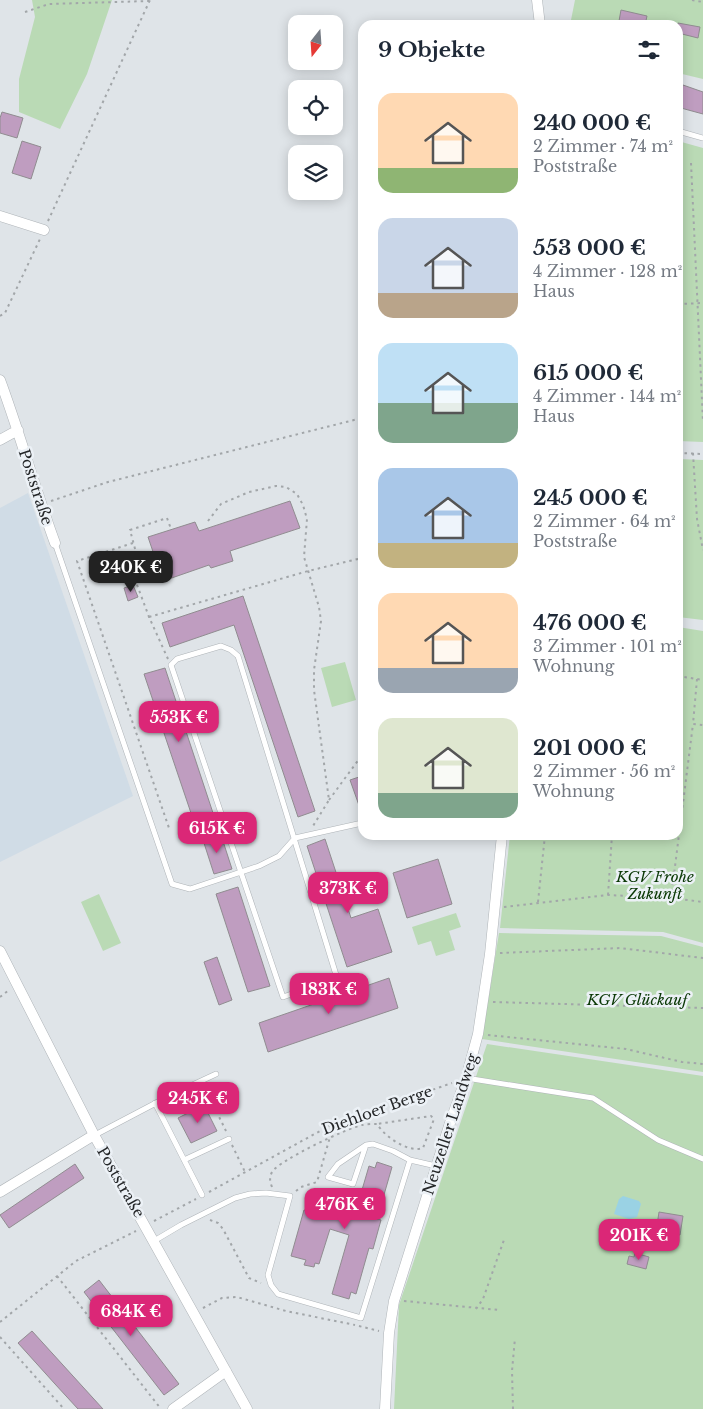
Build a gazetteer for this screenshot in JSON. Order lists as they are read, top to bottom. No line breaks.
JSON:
{"streets":{"street":["Poststraße","Neuzeller Landweg"],"path":["Diehloer Berge"]},"crossings":[["Poststraße","Diehloer Berge"],["Diehloer Berge","Neuzeller Landweg"]],"parks":["KGV Frohe Zukunft","KGV Glückauf"],"north":"bottom","page":{"heading":"9 Objekte","list":[{"name":"240 000 €","note":"2 Zimmer · 74 m² · Poststraße"},{"name":"553 000 €","note":"4 Zimmer · 128 m² · Haus"},{"name":"615 000 €","note":"4 Zimmer · 144 m² · Haus"},{"name":"245 000 €","note":"2 Zimmer · 64 m² · Poststraße"},{"name":"476 000 €","note":"3 Zimmer · 101 m² · Wohnung"},{"name":"201 000 €","note":"2 Zimmer · 56 m² · Wohnung"}],"price":["240K €","553K €","615K €","373K €","183K €","245K €","476K €","201K €","684K €"]}}
